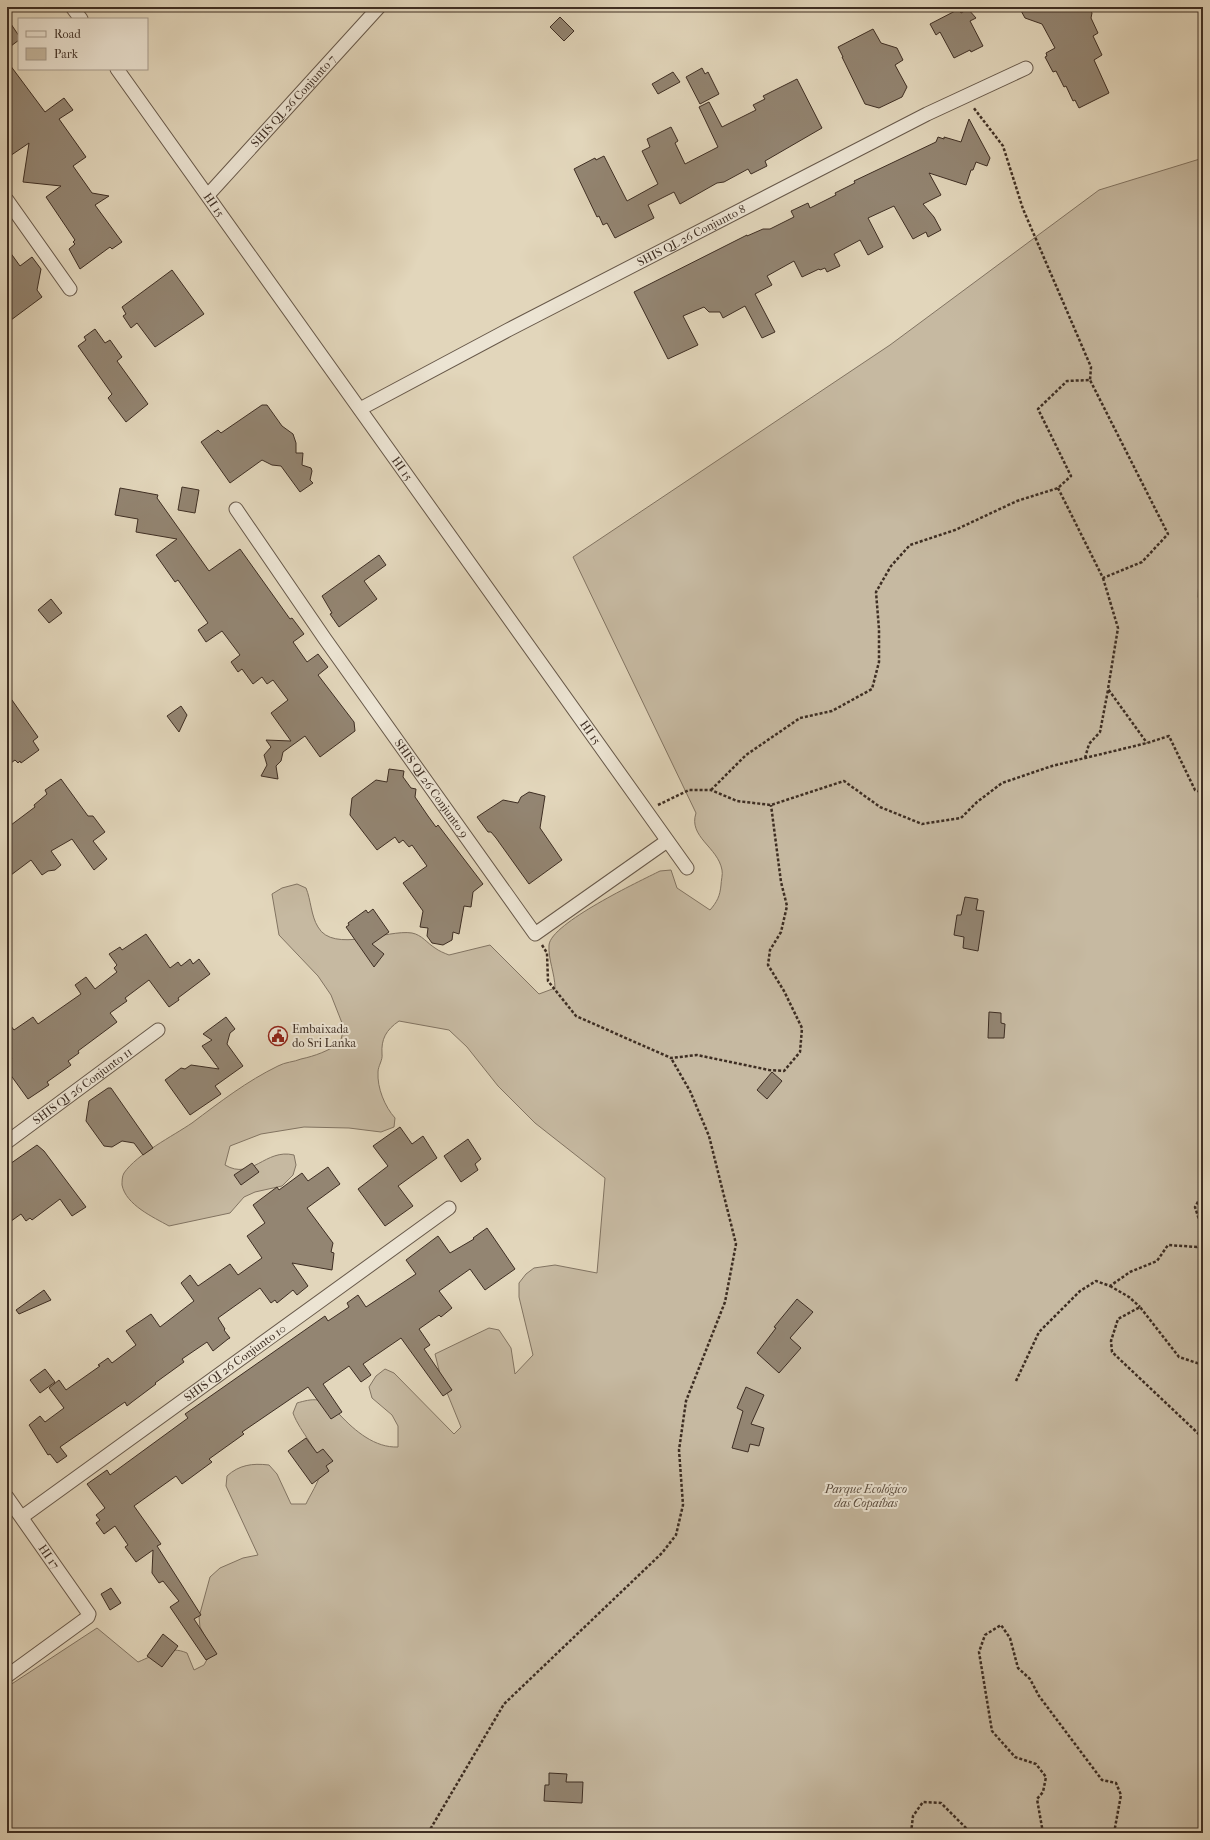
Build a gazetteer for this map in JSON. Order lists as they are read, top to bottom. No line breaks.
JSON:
{"streets":{"street":["SHIS QL 26 Conjunto 7","HI 15","SHIS QL 26 Conjunto 8","SHIS QI 26 Conjunto 9","SHIS QI 26 Conjunto 11","SHIS QI 26 Conjunto 10","HI 17"]},"crossings":[["SHIS QL 26 Conjunto 7","HI 15"],["HI 15","SHIS QL 26 Conjunto 8"],["SHIS QI 26 Conjunto 10","HI 17"]],"parks":["Parque Ecológico das Copaíbas"],"places":{"public building":["Embaixada do Sri Lanka"]},"legend":["Road","Park"]}
